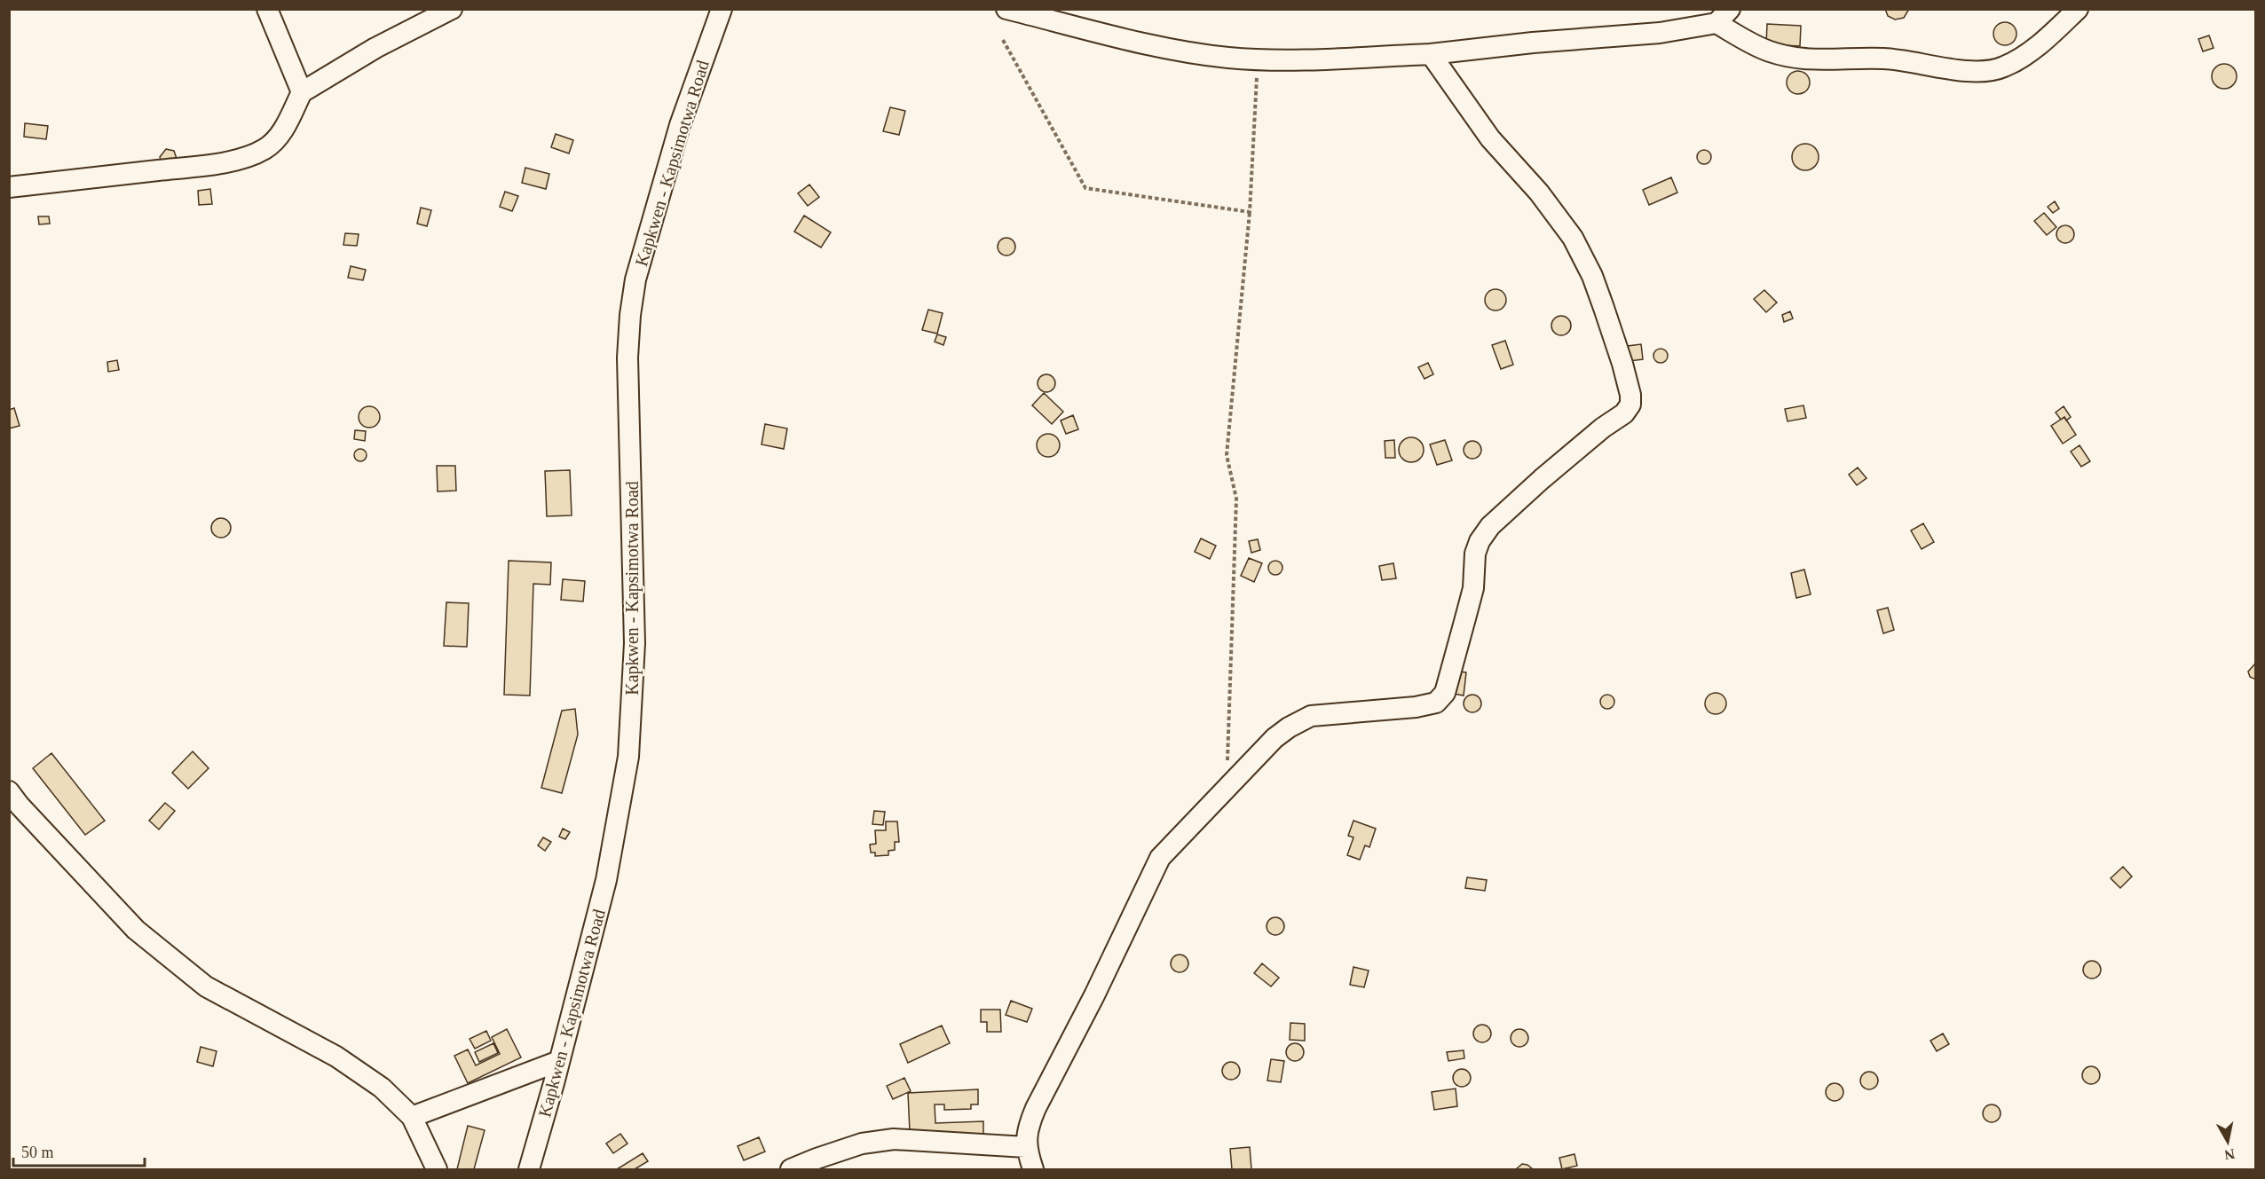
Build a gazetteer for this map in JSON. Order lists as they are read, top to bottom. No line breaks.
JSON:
{"streets":{"street":["Kapkwen - Kapsimotwa Road"]},"scale_bar":"50 m","north":"bottom"}
